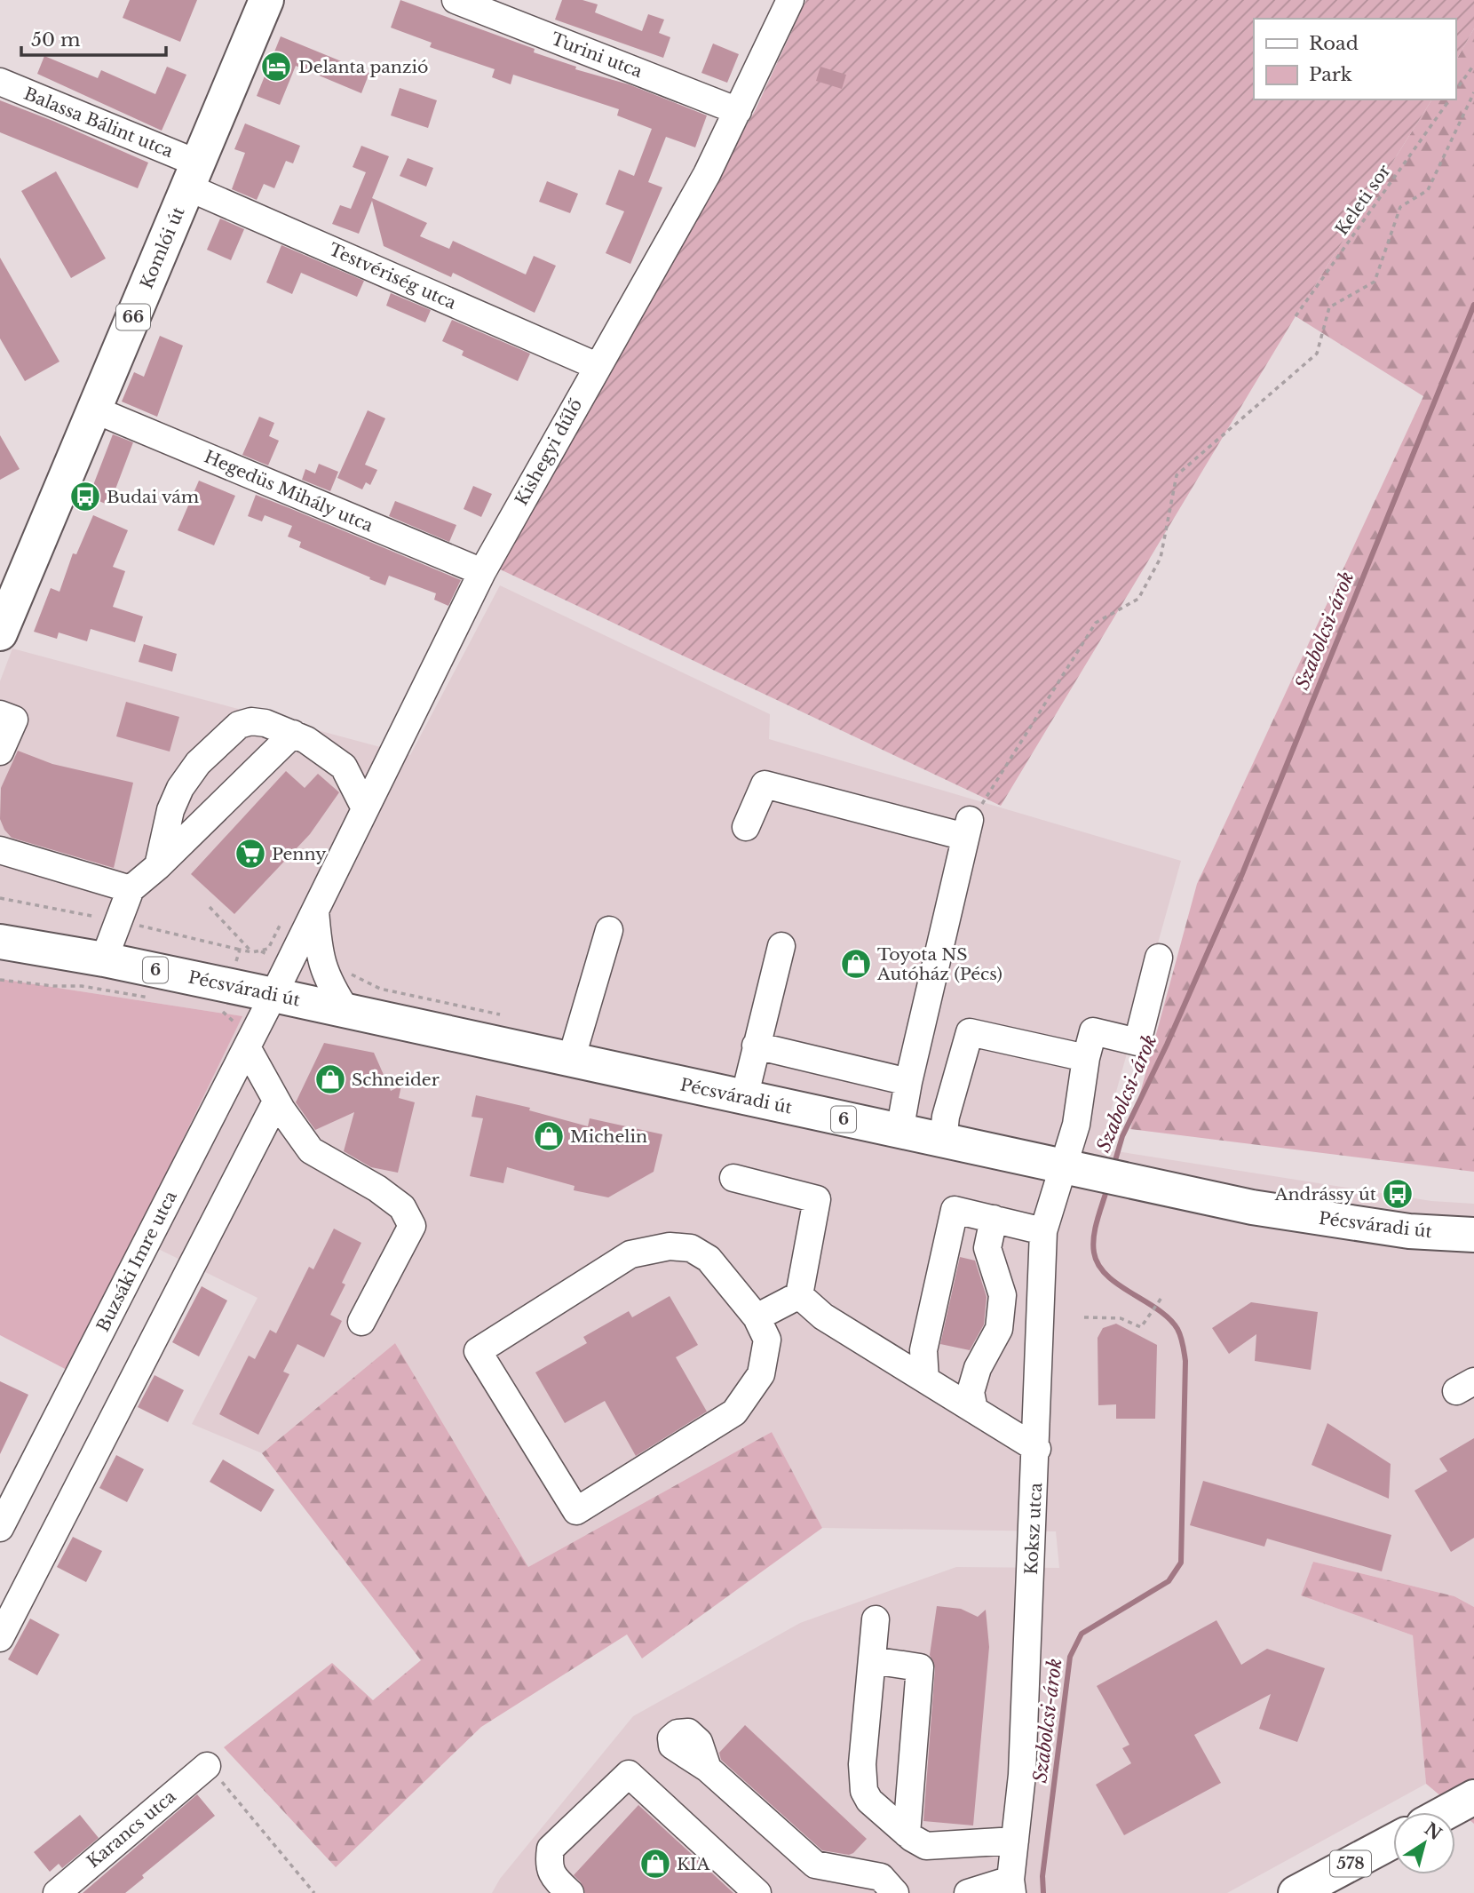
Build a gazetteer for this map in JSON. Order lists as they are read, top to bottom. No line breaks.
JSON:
{"streets":{"main road":["Komlói út","66","6","Pécsváradi út","578"],"street":["Turini utca","Balassa Bálint utca","Testvériség utca","Kishegyi dűlő","Hegedüs Mihály utca","Buzsáki Imre utca","Koksz utca","Karancs utca"],"path":["Keleti sor"]},"crossings":[["Turini utca","Kishegyi dűlő"],["Balassa Bálint utca","Komlói út"],["Balassa Bálint utca","Testvériség utca"],["Komlói út","Testvériség utca"],["Komlói út","Hegedüs Mihály utca"],["Testvériség utca","Kishegyi dűlő"],["Kishegyi dűlő","Hegedüs Mihály utca"],["Kishegyi dűlő","Pécsváradi út"],["Kishegyi dűlő","Buzsáki Imre utca"],["Pécsváradi út","Buzsáki Imre utca"],["Pécsváradi út","Koksz utca"]],"water":["Szabolcsi-árok"],"places":{"hotel":["Delanta panzió"],"bus stop":["Budai vám","Andrássy út"],"supermarket":["Penny"],"shop":["Toyota NS Autóház (Pécs)","Schneider","Michelin","KIA"]},"legend":["Road","Park"],"scale_bar":"50 m","north":"top right"}
